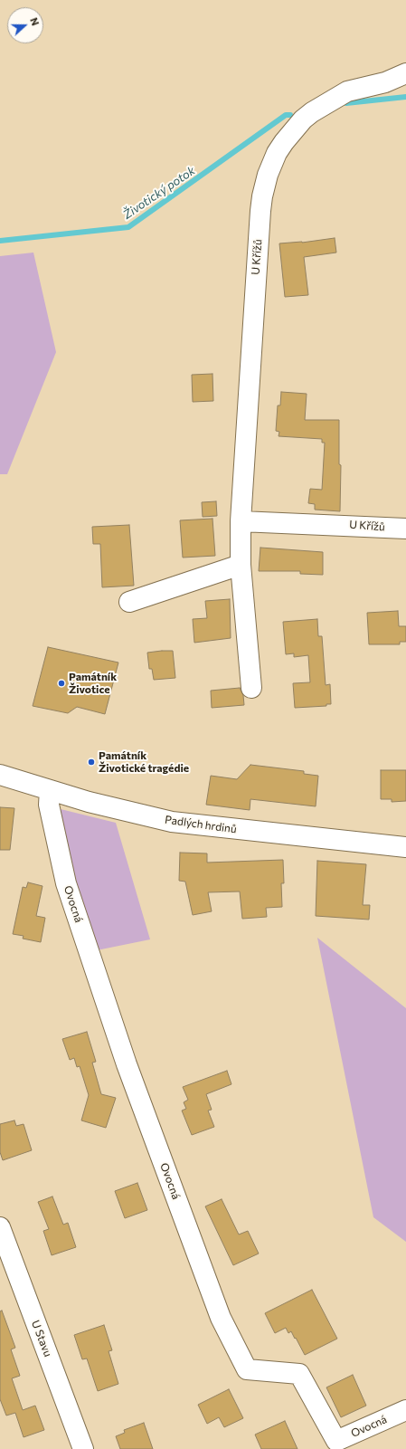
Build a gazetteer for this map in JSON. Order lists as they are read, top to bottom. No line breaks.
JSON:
{"streets":{"street":["U Křížů","Padlých hrdinů","Ovocná","U Stavu"]},"crossings":[["Padlých hrdinů","Ovocná"]],"water":["Životický potok"],"places":["Památník Životice","Památník Životické tragédie"],"north":"right"}
